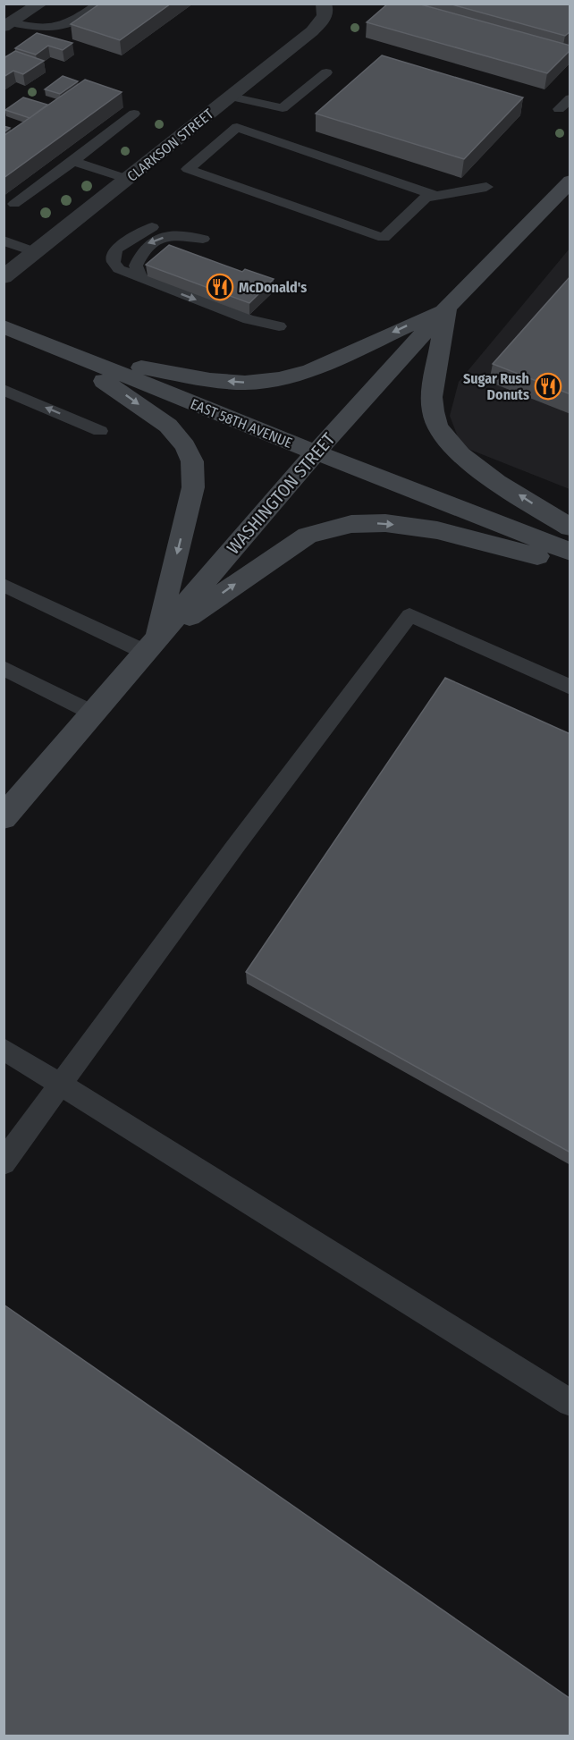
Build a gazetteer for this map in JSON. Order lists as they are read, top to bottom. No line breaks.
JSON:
{"streets":{"main road":["EAST 58TH AVENUE","WASHINGTON STREET"],"street":["CLARKSON STREET"]},"crossings":[["EAST 58TH AVENUE","WASHINGTON STREET"]],"places":{"restaurant":["McDonald's","Sugar Rush Donuts"]}}
